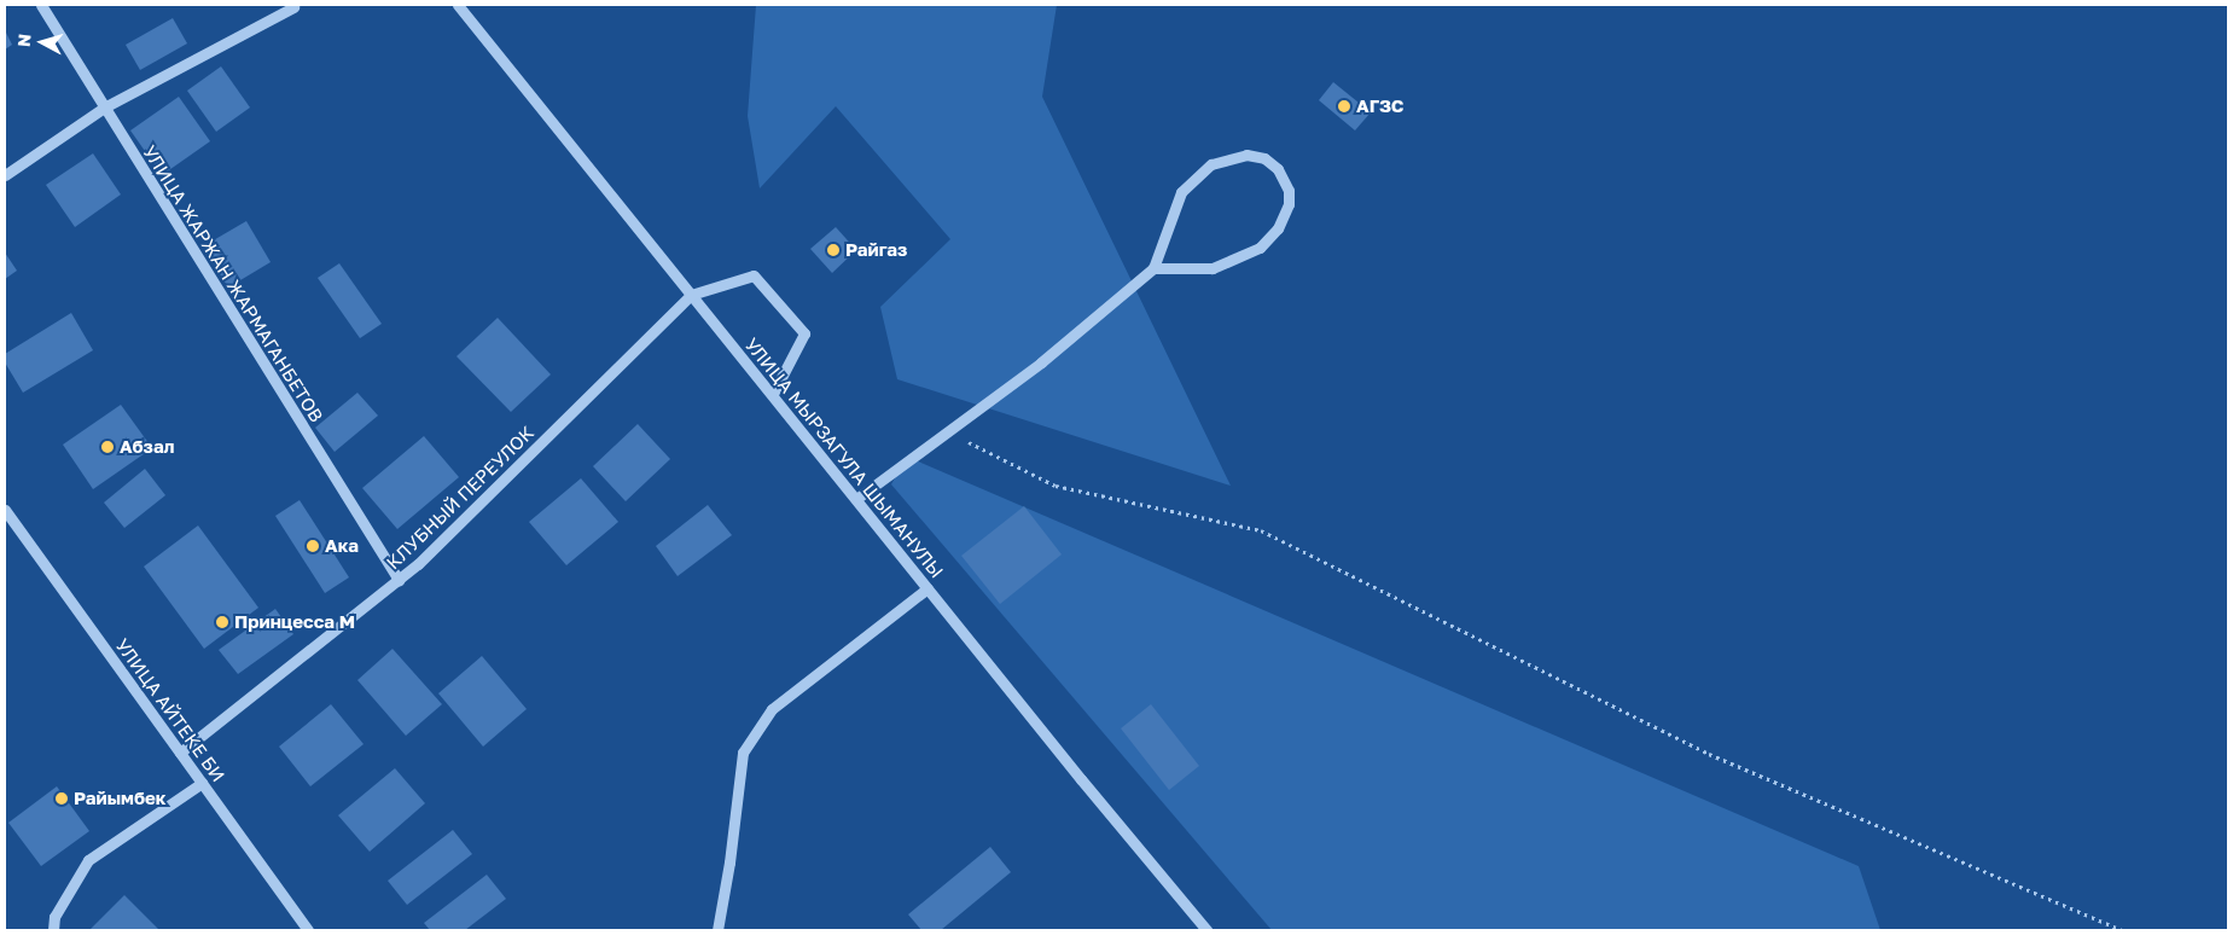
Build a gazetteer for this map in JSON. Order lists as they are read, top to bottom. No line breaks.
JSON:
{"streets":{"street":["УЛИЦА ЖАРЖАН ЖАРМАГАНБЕТОВ","УЛИЦА МЫРЗАГУЛА ШЫМАНУЛЫ","КЛУБНЫЙ ПЕРЕУЛОК","УЛИЦА АЙТЕКЕ БИ"]},"crossings":[["УЛИЦА ЖАРЖАН ЖАРМАГАНБЕТОВ","КЛУБНЫЙ ПЕРЕУЛОК"],["УЛИЦА МЫРЗАГУЛА ШЫМАНУЛЫ","КЛУБНЫЙ ПЕРЕУЛОК"],["КЛУБНЫЙ ПЕРЕУЛОК","УЛИЦА АЙТЕКЕ БИ"]],"places":["АГЗС","Райгаз","Абзал","Ака","Принцесса М","Райымбек"],"north":"left"}
